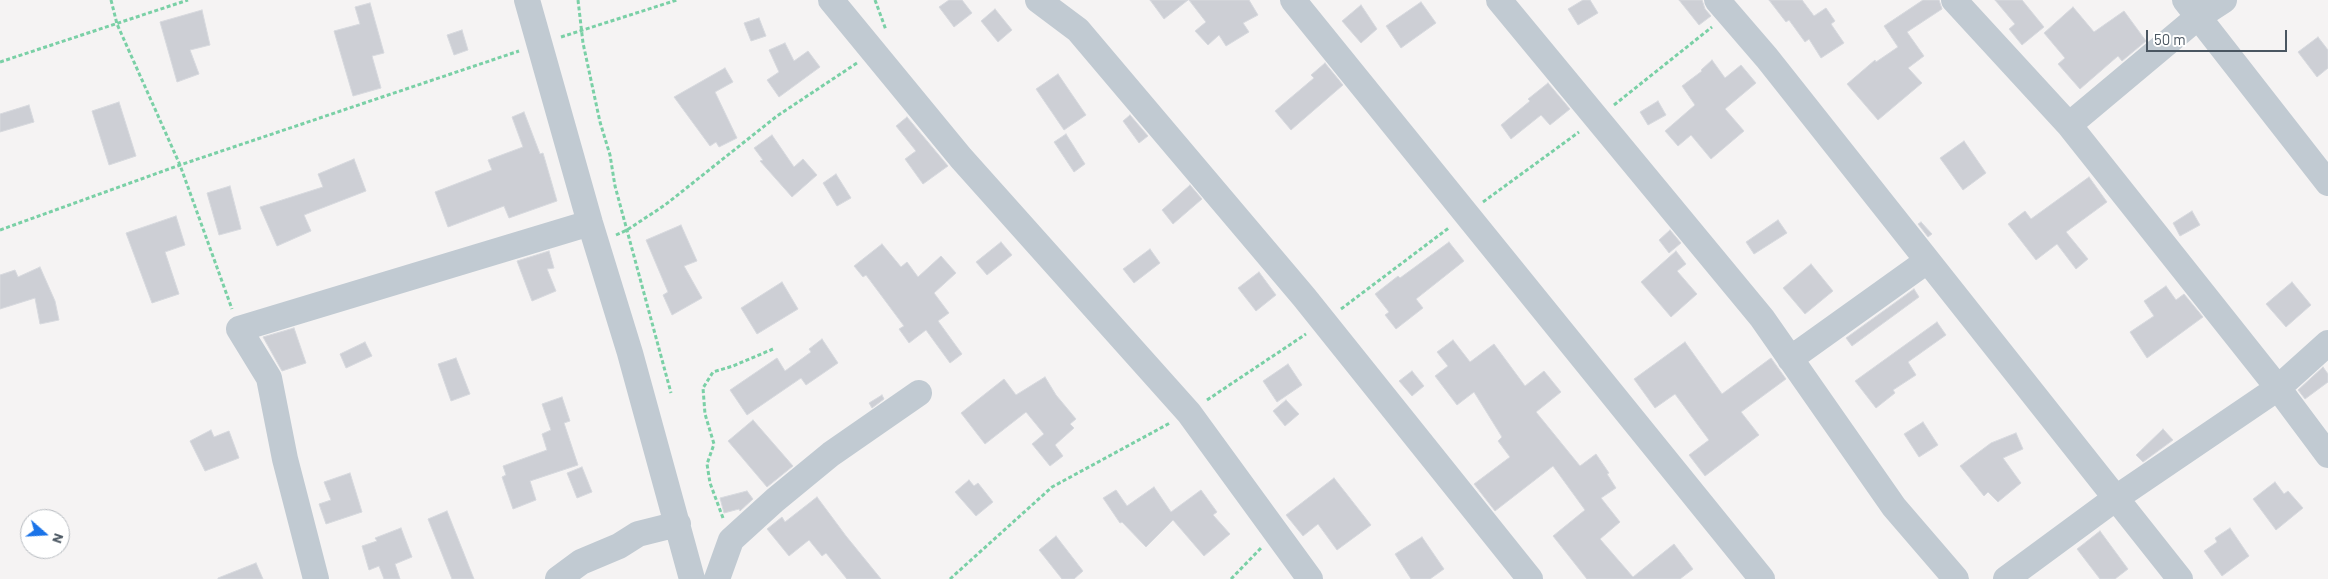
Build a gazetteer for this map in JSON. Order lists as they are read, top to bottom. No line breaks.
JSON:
{"scale_bar":"50 m","north":"right"}
